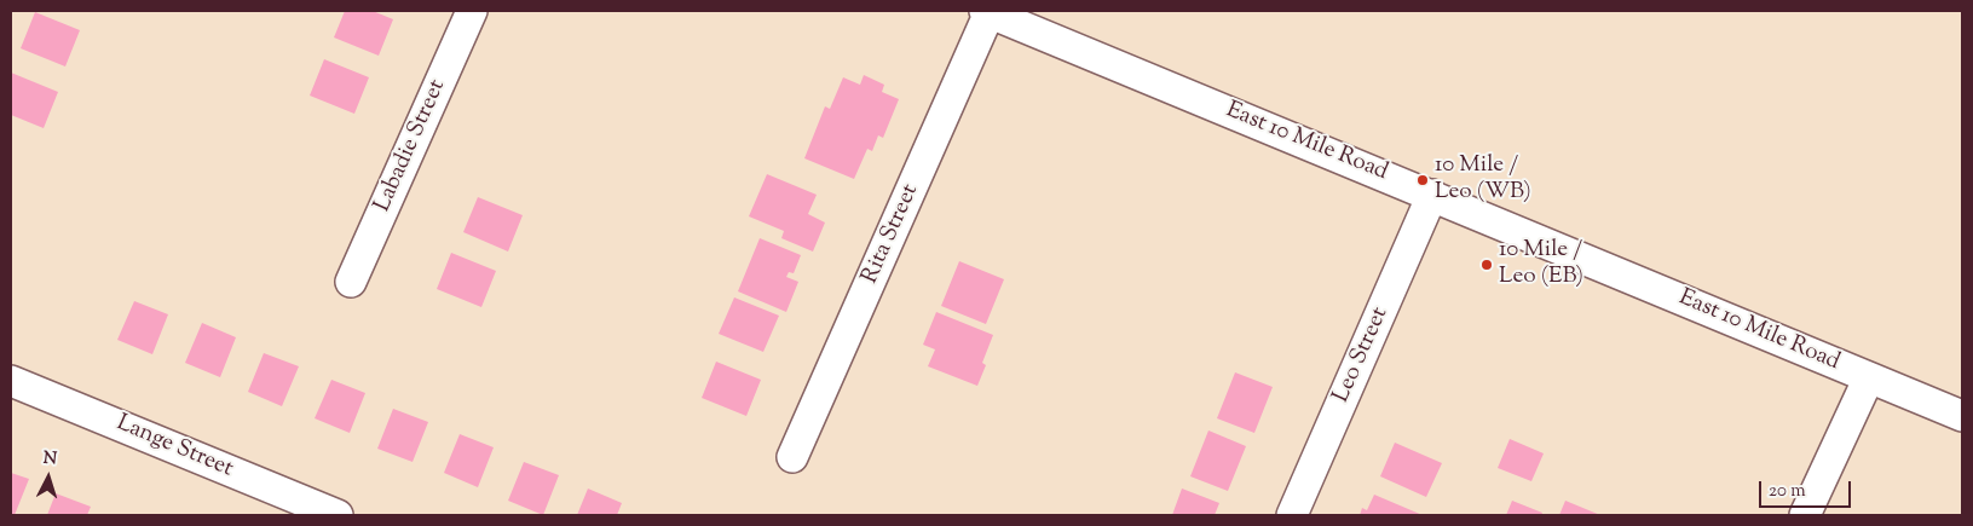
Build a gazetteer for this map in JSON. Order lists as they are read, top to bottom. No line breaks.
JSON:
{"streets":{"street":["East 10 Mile Road","Labadie Street","Rita Street","Leo Street","Lange Street"]},"crossings":[["East 10 Mile Road","Rita Street"],["East 10 Mile Road","Leo Street"]],"places":["10 Mile / Leo (WB)","10 Mile / Leo (EB)"],"scale_bar":"20 m","north":"top"}
